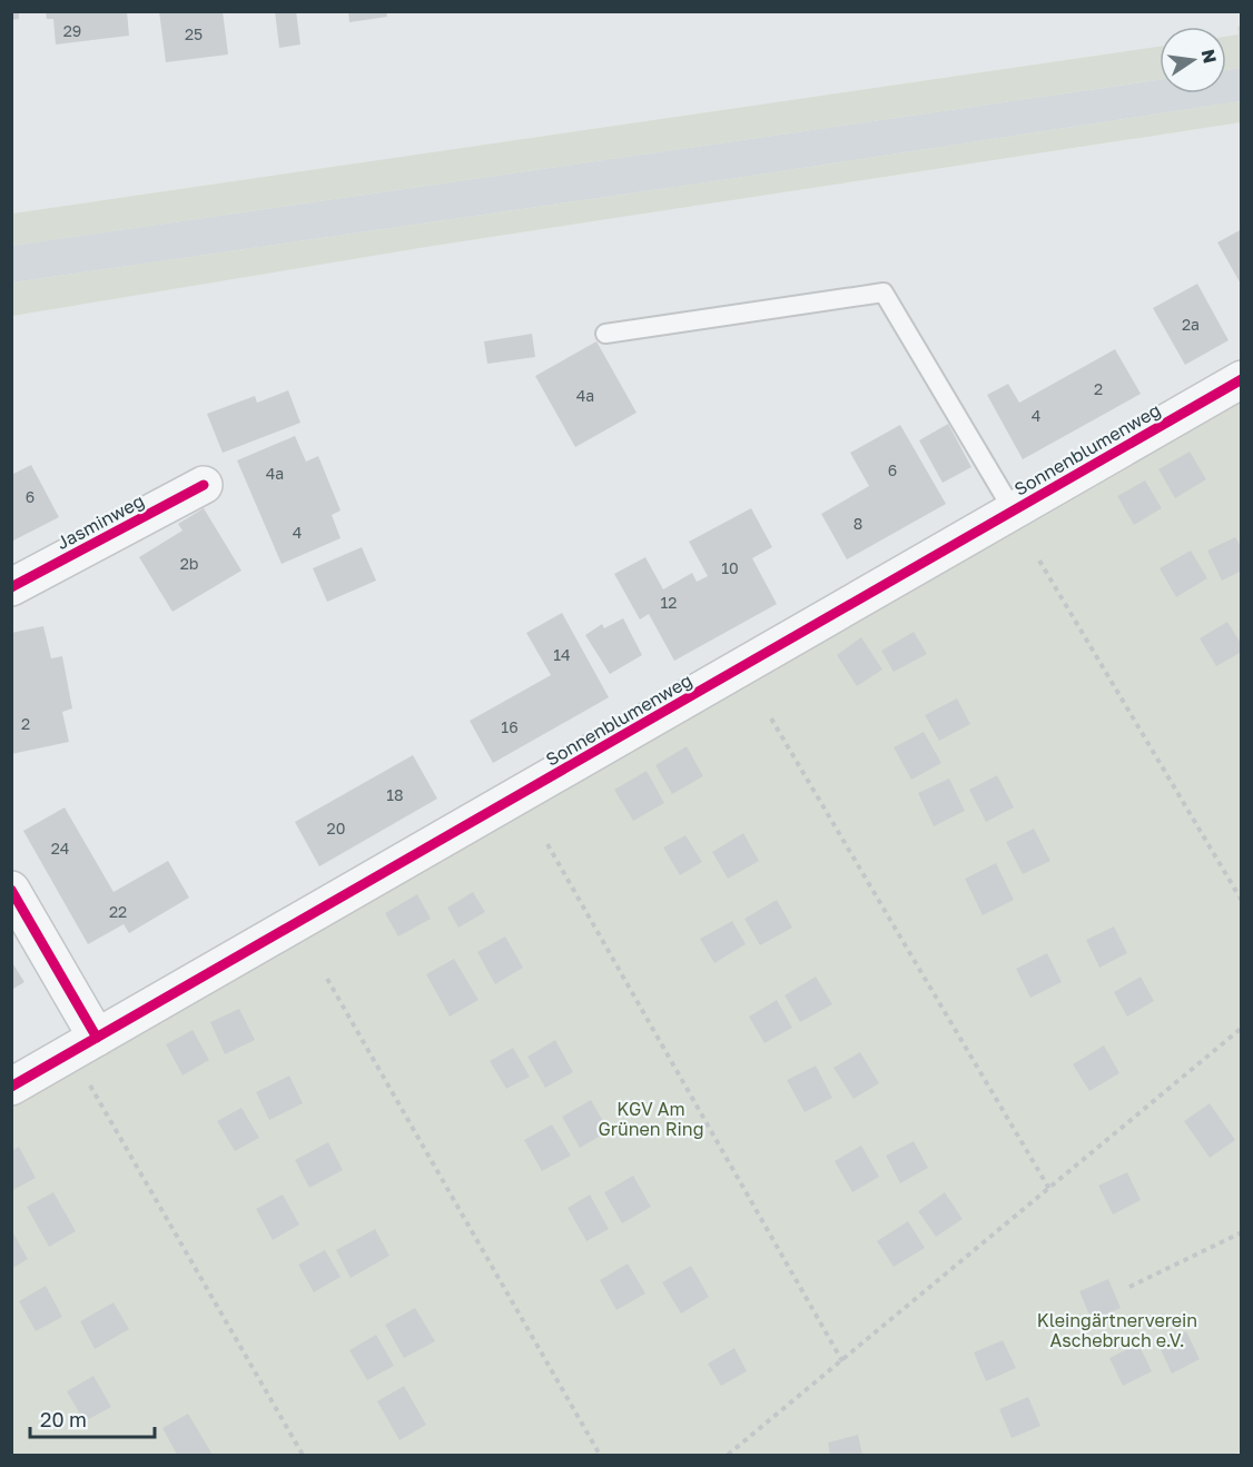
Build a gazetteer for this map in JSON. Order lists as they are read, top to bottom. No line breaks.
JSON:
{"streets":{"street":["Sonnenblumenweg","Jasminweg"]},"parks":["KGV Am Grünen Ring","Kleingärtnerverein Aschebruch e.V."],"house_numbers":["29","25","2a","2","4a","4","6","4a","6","8","4","2b","10","12","14","2","16","18","20","24","22"],"scale_bar":"20 m","north":"right"}
